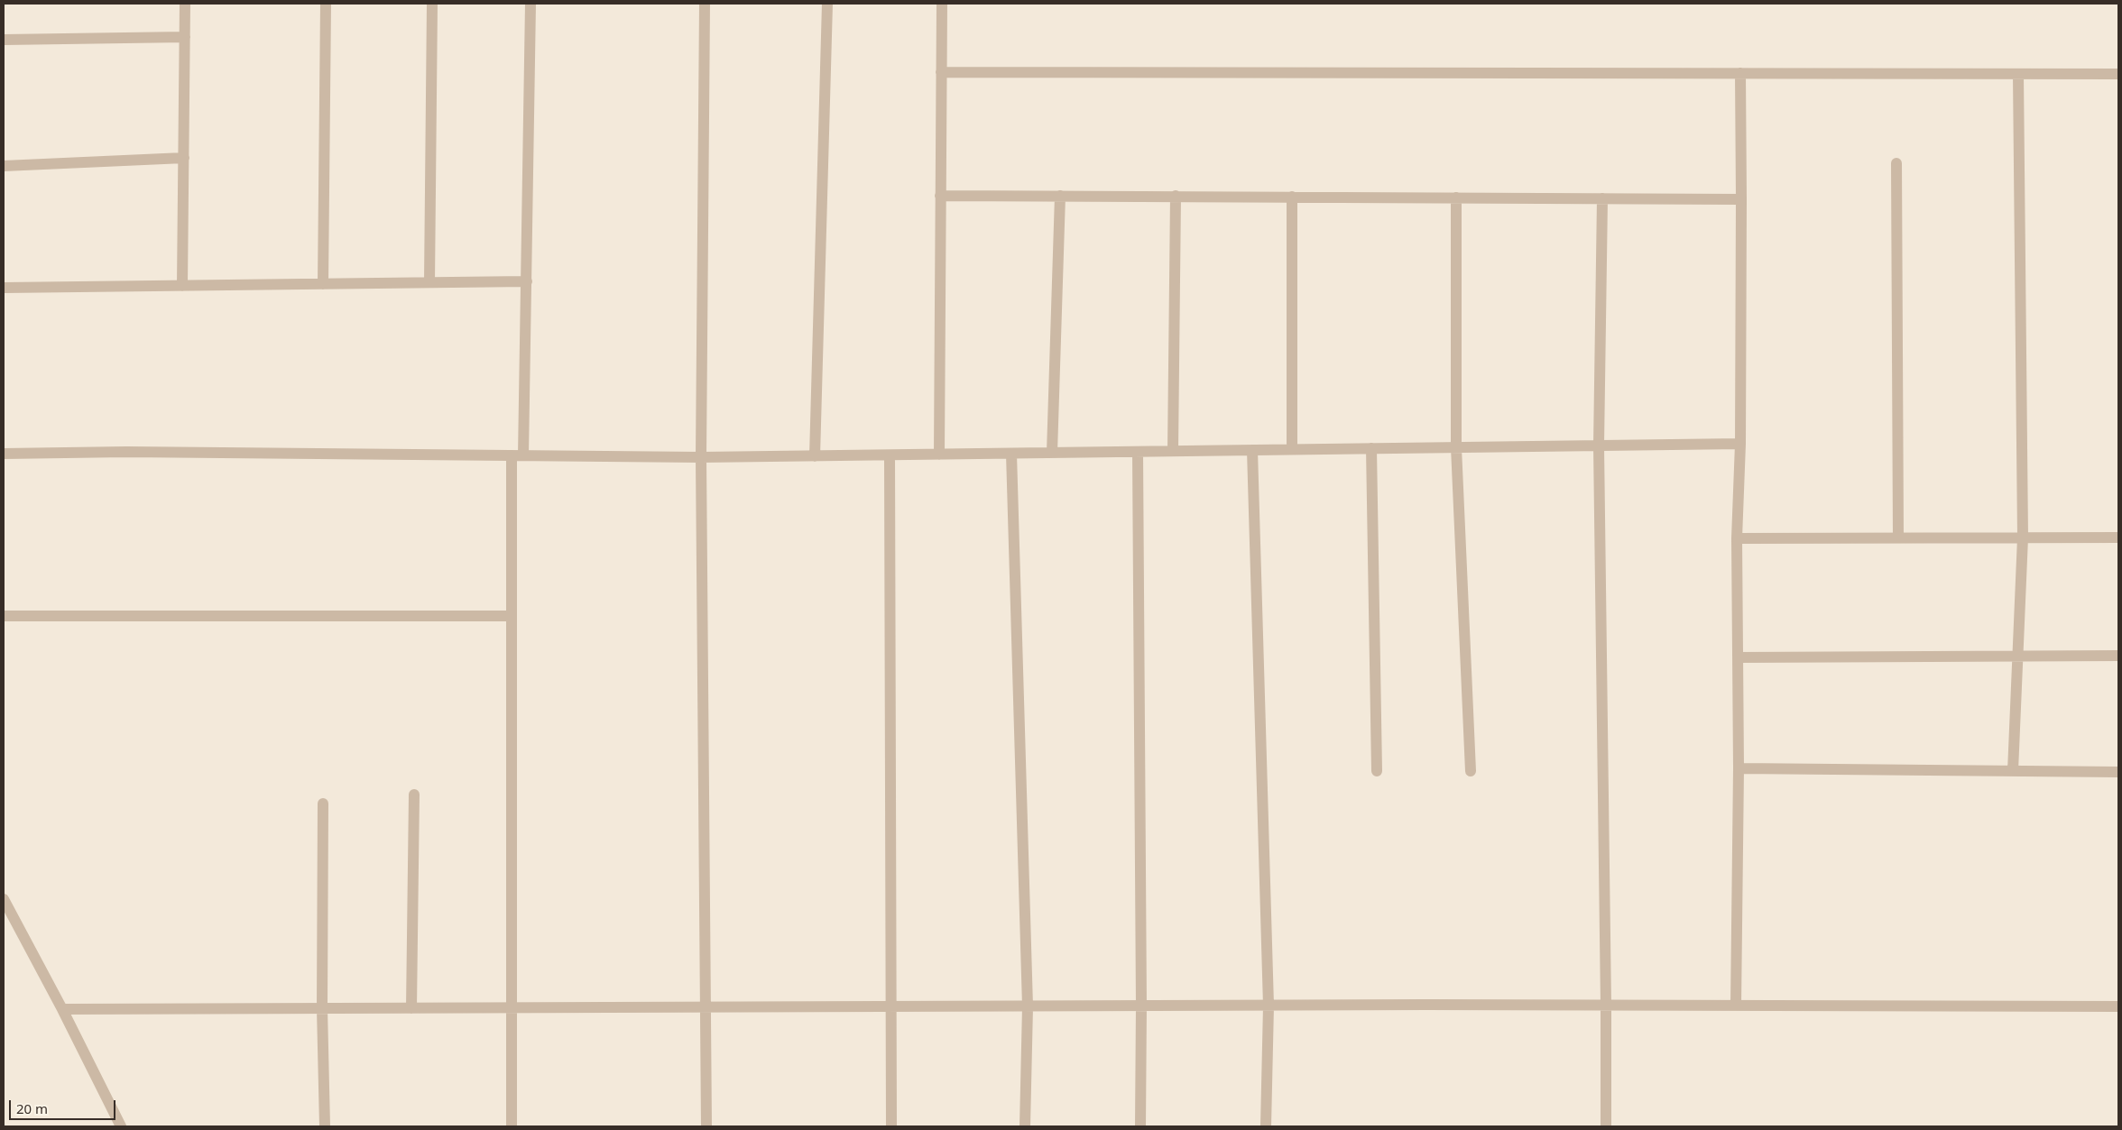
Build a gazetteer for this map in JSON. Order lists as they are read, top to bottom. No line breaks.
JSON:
{"scale_bar":"20 m"}
